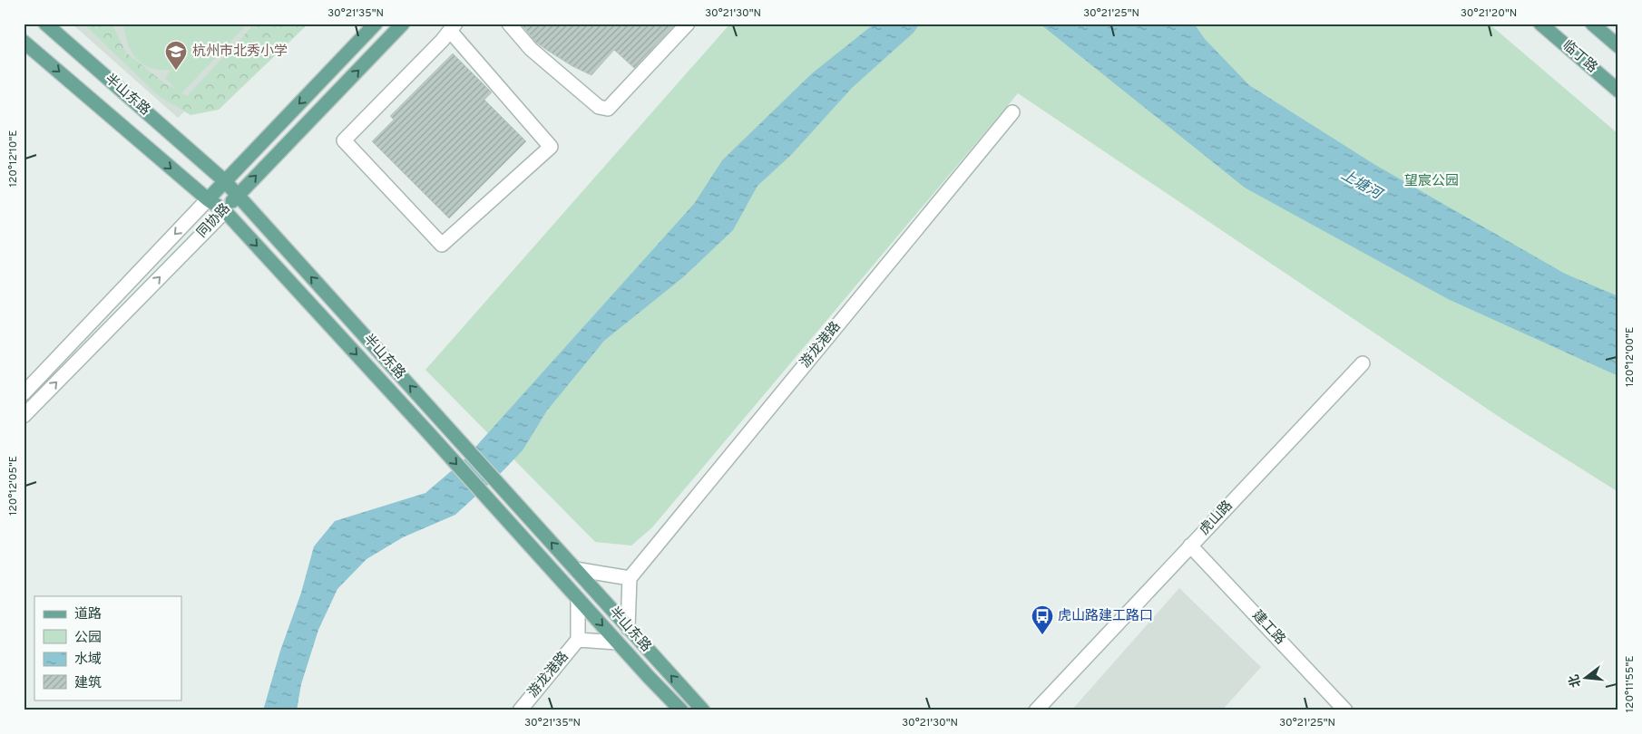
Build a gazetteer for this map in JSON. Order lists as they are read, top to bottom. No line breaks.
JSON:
{"streets":{"main road":["临丁路","半山东路","同协路"],"street":["游龙港路","虎山路","建工路"]},"crossings":[["半山东路","同协路"],["半山东路","游龙港路"],["虎山路","建工路"]],"water":["上塘河"],"parks":["望宸公园"],"places":{"school or university":["杭州市北秀小学"],"bus stop":["虎山路建工路口"]},"legend":["道路","公园","水域","建筑"],"north":"left","coordinates":["30°21'35\"N","30°21'30\"N","30°21'25\"N","30°21'20\"N","120°12'10\"E","120°12'00\"E","120°12'05\"E","120°11'55\"E"]}
